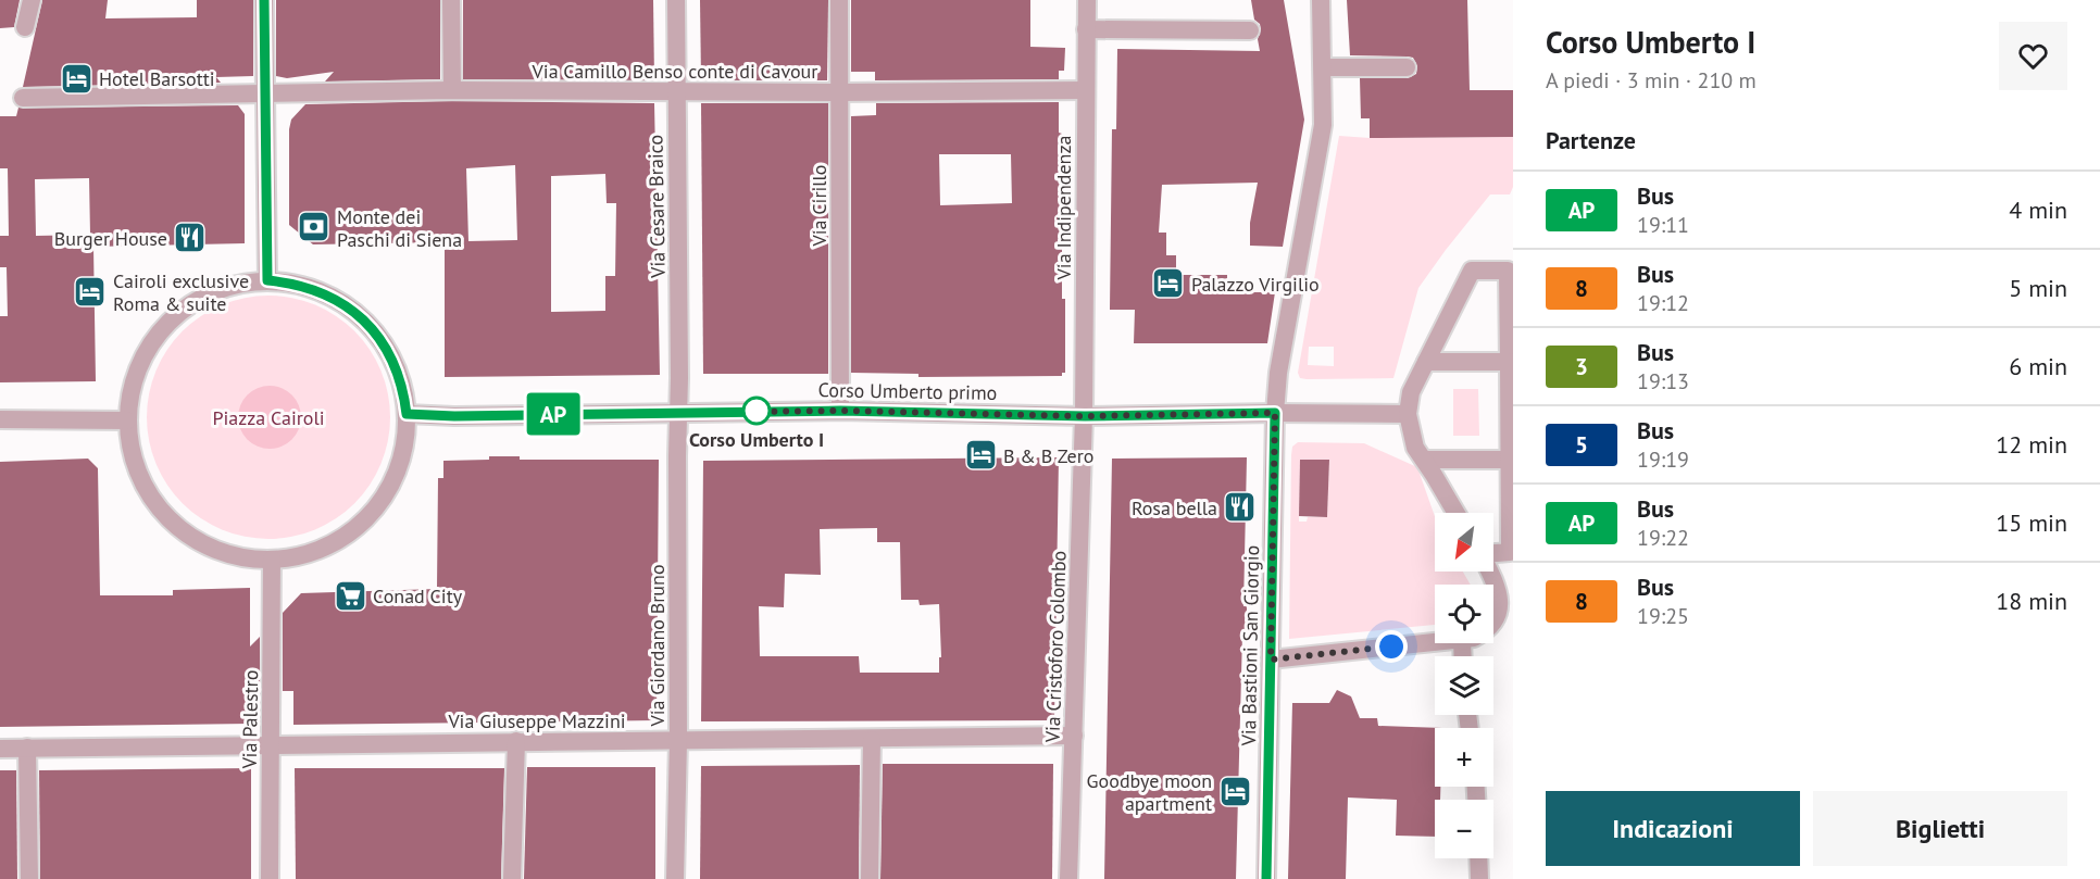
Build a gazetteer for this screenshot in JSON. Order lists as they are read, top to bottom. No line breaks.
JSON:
{"streets":{"street":["Via Camillo Benso conte di Cavour","Via Cirillo","Via Cesare Braico","Via Indipendenza","Corso Umberto primo","Via Giordano Bruno","Via Bastioni San Giorgio","Via Cristoforo Colombo","Via Palestro","Via Giuseppe Mazzini"]},"crossings":[["Via Camillo Benso conte di Cavour","Via Cirillo"],["Via Camillo Benso conte di Cavour","Via Cesare Braico"],["Via Camillo Benso conte di Cavour","Via Indipendenza"],["Via Cirillo","Corso Umberto primo"],["Via Cesare Braico","Corso Umberto primo"],["Via Cesare Braico","Via Giordano Bruno"],["Via Indipendenza","Corso Umberto primo"],["Via Indipendenza","Via Cristoforo Colombo"],["Corso Umberto primo","Via Giordano Bruno"],["Corso Umberto primo","Via Bastioni San Giorgio"],["Corso Umberto primo","Via Cristoforo Colombo"],["Via Giordano Bruno","Via Giuseppe Mazzini"],["Via Cristoforo Colombo","Via Giuseppe Mazzini"],["Via Palestro","Via Giuseppe Mazzini"]],"parks":["Piazza Cairoli"],"places":{"hotel":["Hotel Barsotti","Palazzo Virgilio","Cairoli exclusive Roma & suite","B & B Zero","Goodbye moon apartment"],"bank":["Monte dei Paschi di Siena"],"restaurant":["Burger House","Rosa bella"],"other":["Corso Umberto I"],"supermarket":["Conad City"]},"lines":["bus line AP"],"north":"bottom left","page":{"on_map":"AP","heading":[["Corso Umberto I","A piedi · 3 min · 210 m"],"Partenze"],"list":[{"mark":"AP","name":"Bus","note":"19:11","value":"4 min"},{"mark":"8","name":"Bus","note":"19:12","value":"5 min"},{"mark":"3","name":"Bus","note":"19:13","value":"6 min"},{"mark":"5","name":"Bus","note":"19:19","value":"12 min"},{"mark":"AP","name":"Bus","note":"19:22","value":"15 min"},{"mark":"8","name":"Bus","note":"19:25","value":"18 min"}],"map_buttons":["+","−"],"buttons":["Indicazioni","Biglietti"]}}
